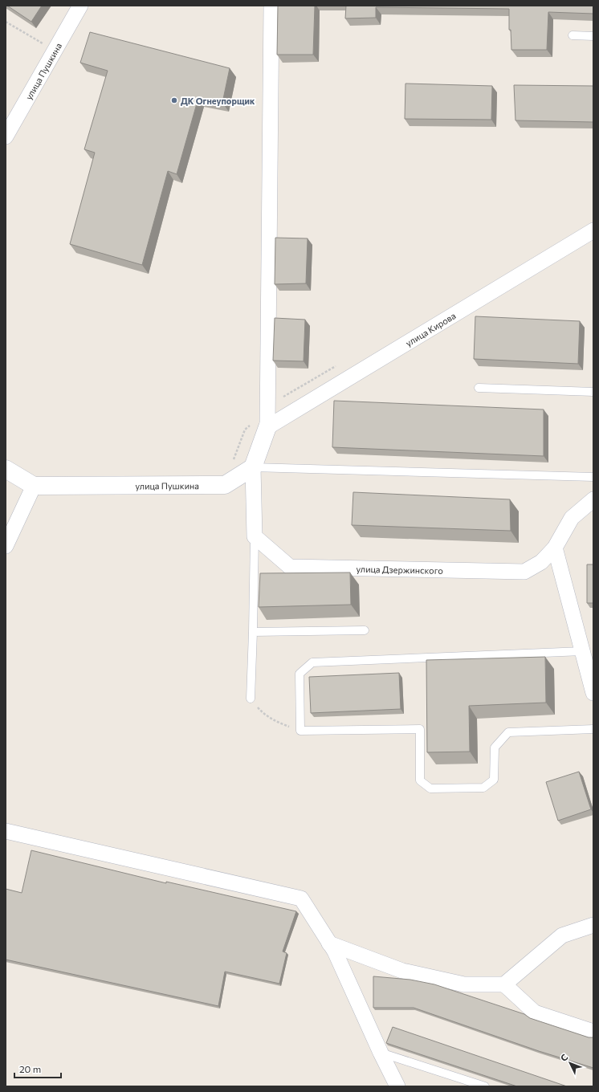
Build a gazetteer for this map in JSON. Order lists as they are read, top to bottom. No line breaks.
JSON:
{"streets":{"street":["улица Пушкина","улица Кирова","улица Дзержинского"]},"places":["ДК Огнеупорщик"],"scale_bar":"20 m","north":"top left"}
